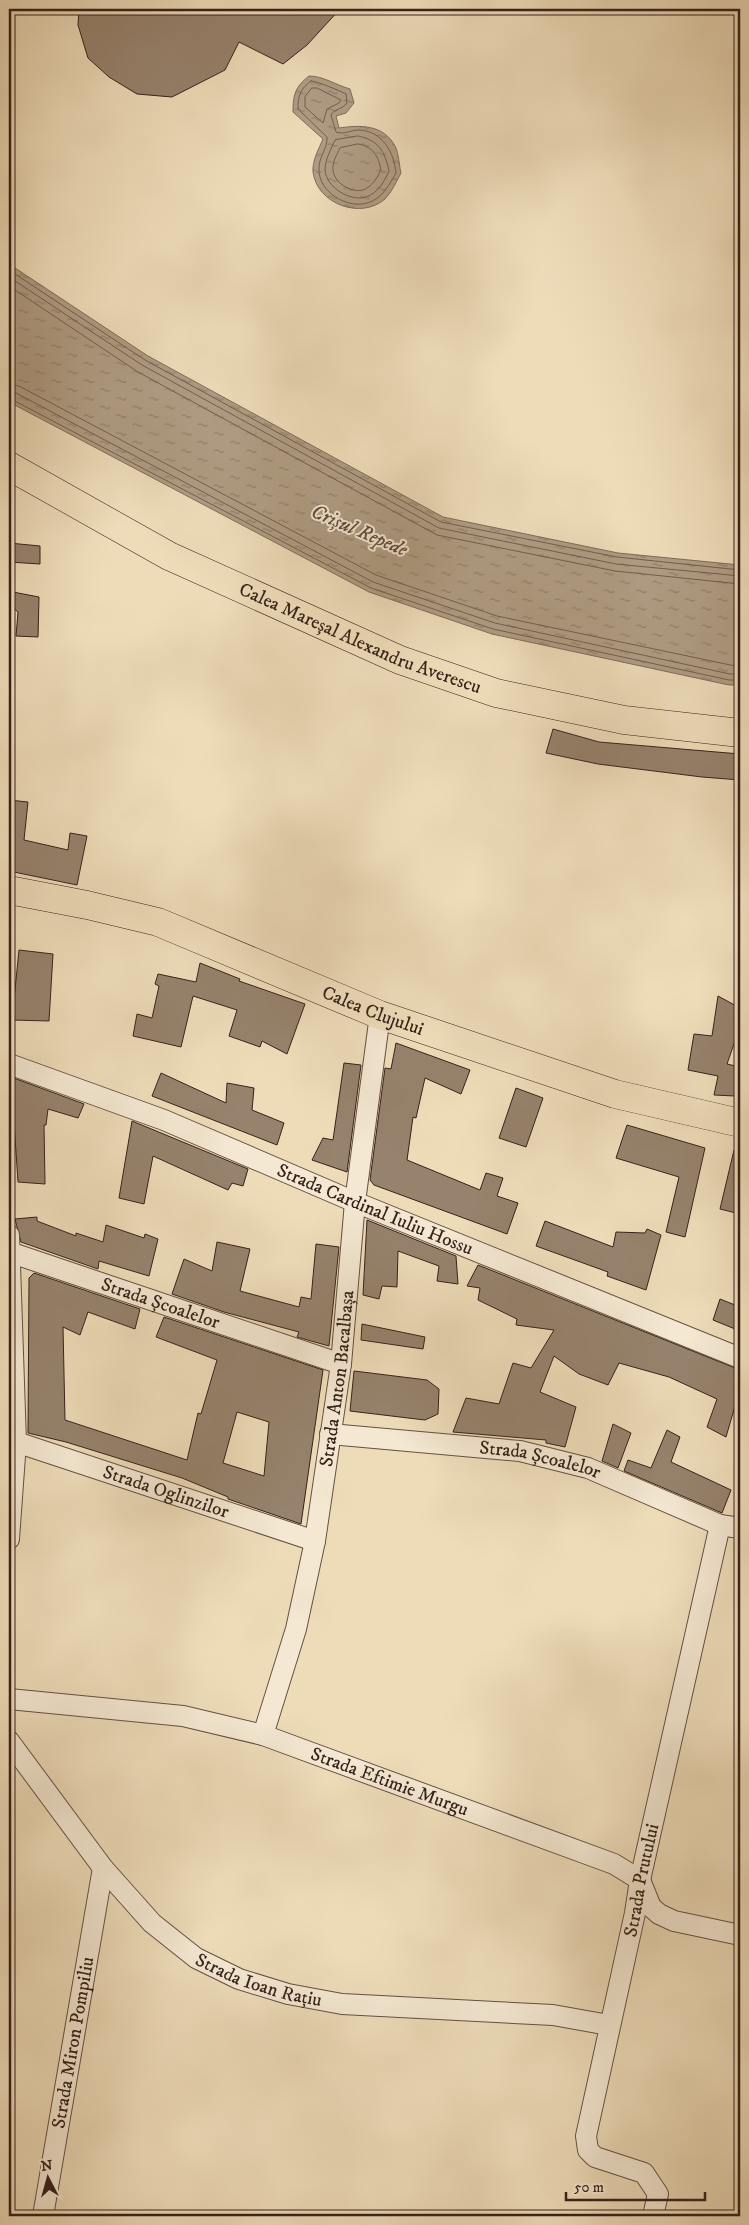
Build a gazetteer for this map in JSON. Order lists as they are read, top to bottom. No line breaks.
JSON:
{"streets":{"main road":["Calea Mareșal Alexandru Averescu","Calea Clujului"],"street":["Strada Cardinal Iuliu Hossu","Strada Școalelor","Strada Anton Bacalbașa","Strada Oglinzilor","Strada Eftimie Murgu","Strada Prutului","Strada Ioan Rațiu","Strada Miron Pompiliu"]},"crossings":[["Calea Clujului","Strada Anton Bacalbașa"],["Strada Cardinal Iuliu Hossu","Strada Anton Bacalbașa"],["Strada Școalelor","Strada Anton Bacalbașa"],["Strada Școalelor","Strada Prutului"],["Strada Anton Bacalbașa","Strada Oglinzilor"],["Strada Anton Bacalbașa","Strada Eftimie Murgu"],["Strada Eftimie Murgu","Strada Prutului"],["Strada Prutului","Strada Ioan Rațiu"],["Strada Ioan Rațiu","Strada Miron Pompiliu"]],"water":["Crișul Repede"],"scale_bar":"50 m","north":"top"}
